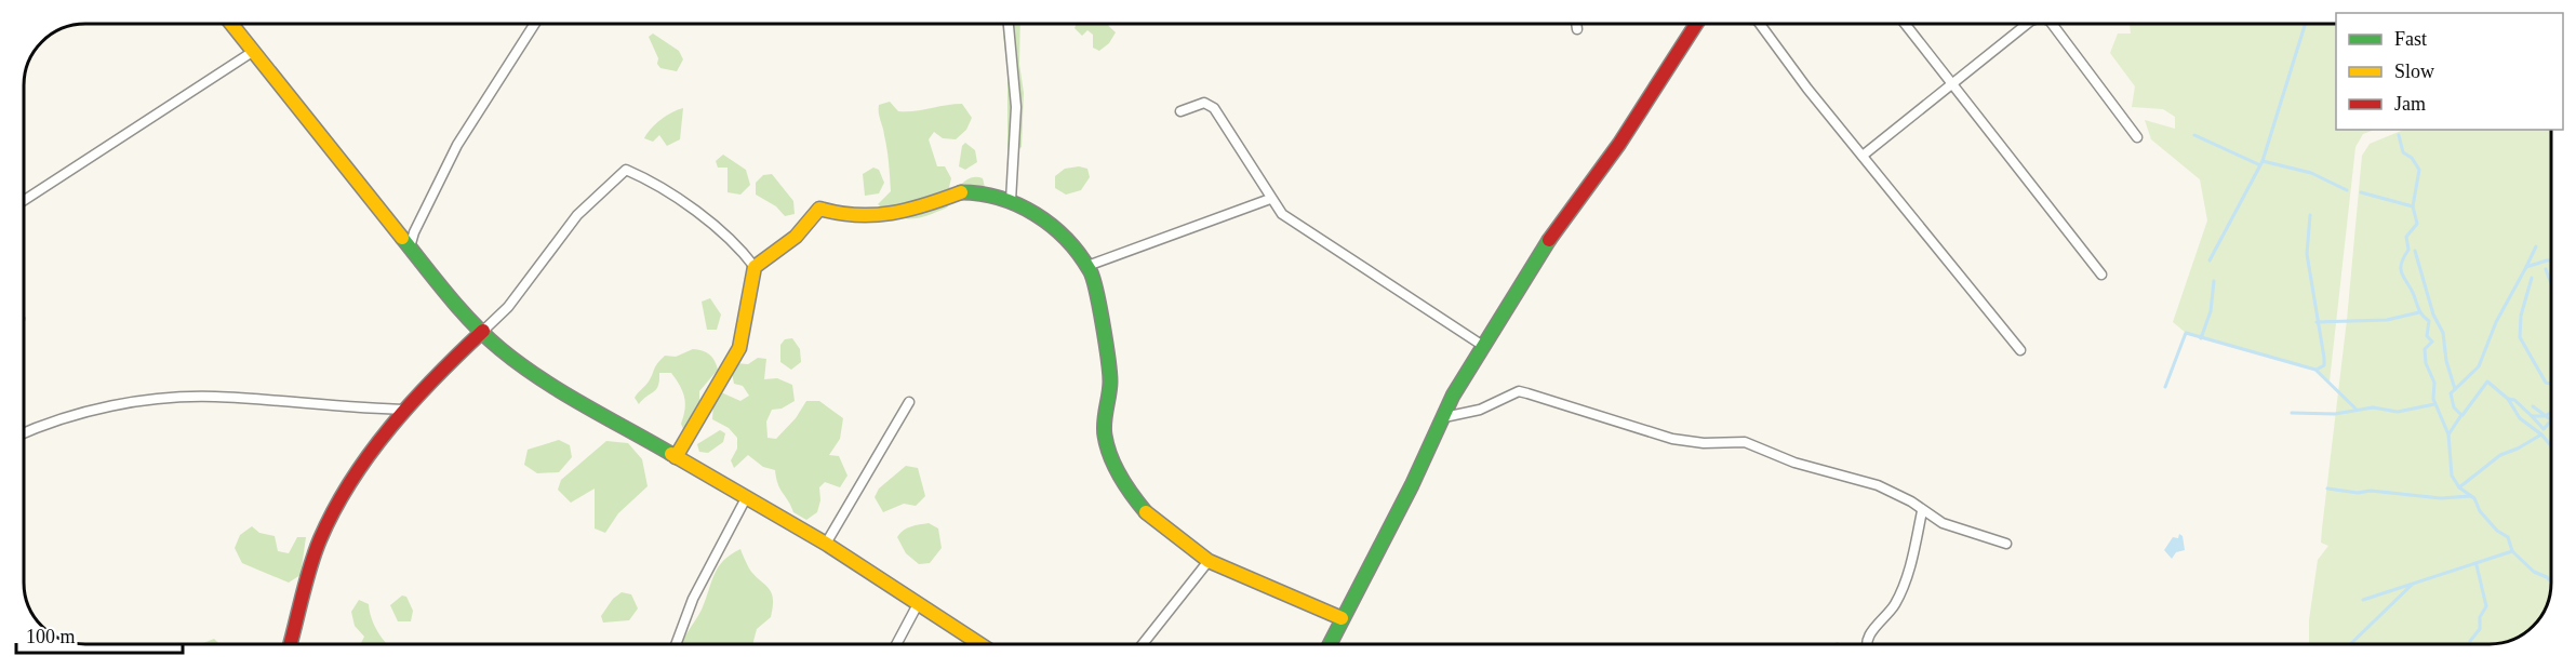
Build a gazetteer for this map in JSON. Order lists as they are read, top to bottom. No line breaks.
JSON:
{"legend":["Fast","Slow","Jam"],"scale_bar":"100 m"}
